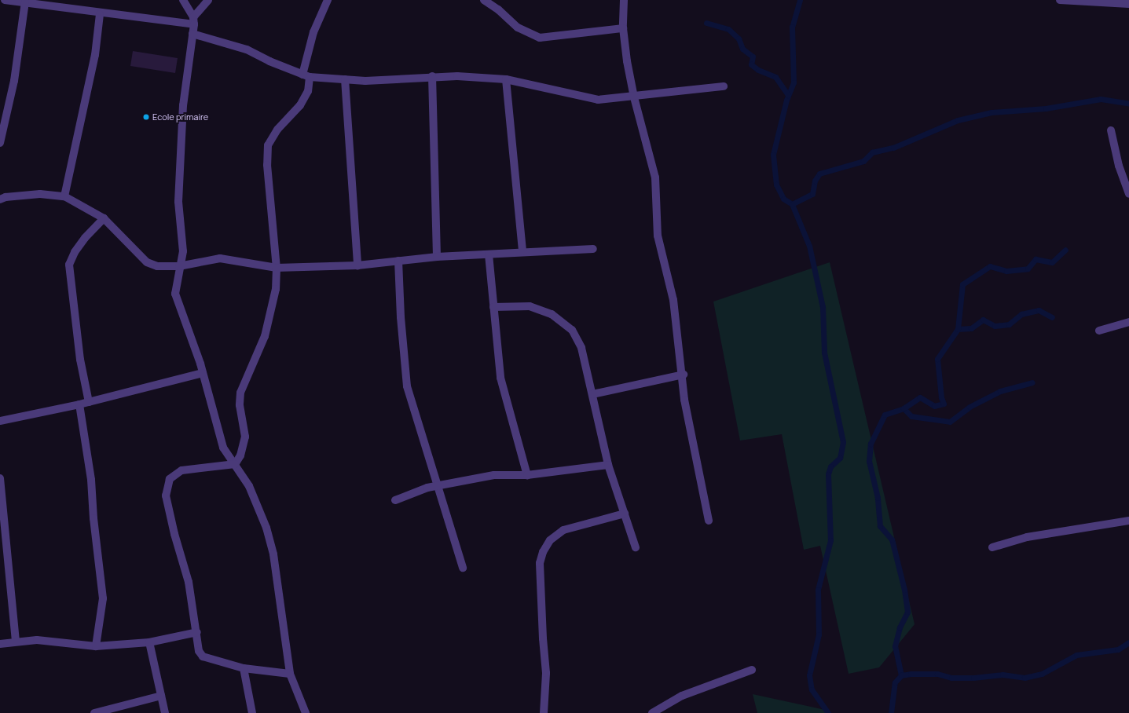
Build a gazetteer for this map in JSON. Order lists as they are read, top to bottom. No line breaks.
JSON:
{"places":["Ecole primaire"]}
